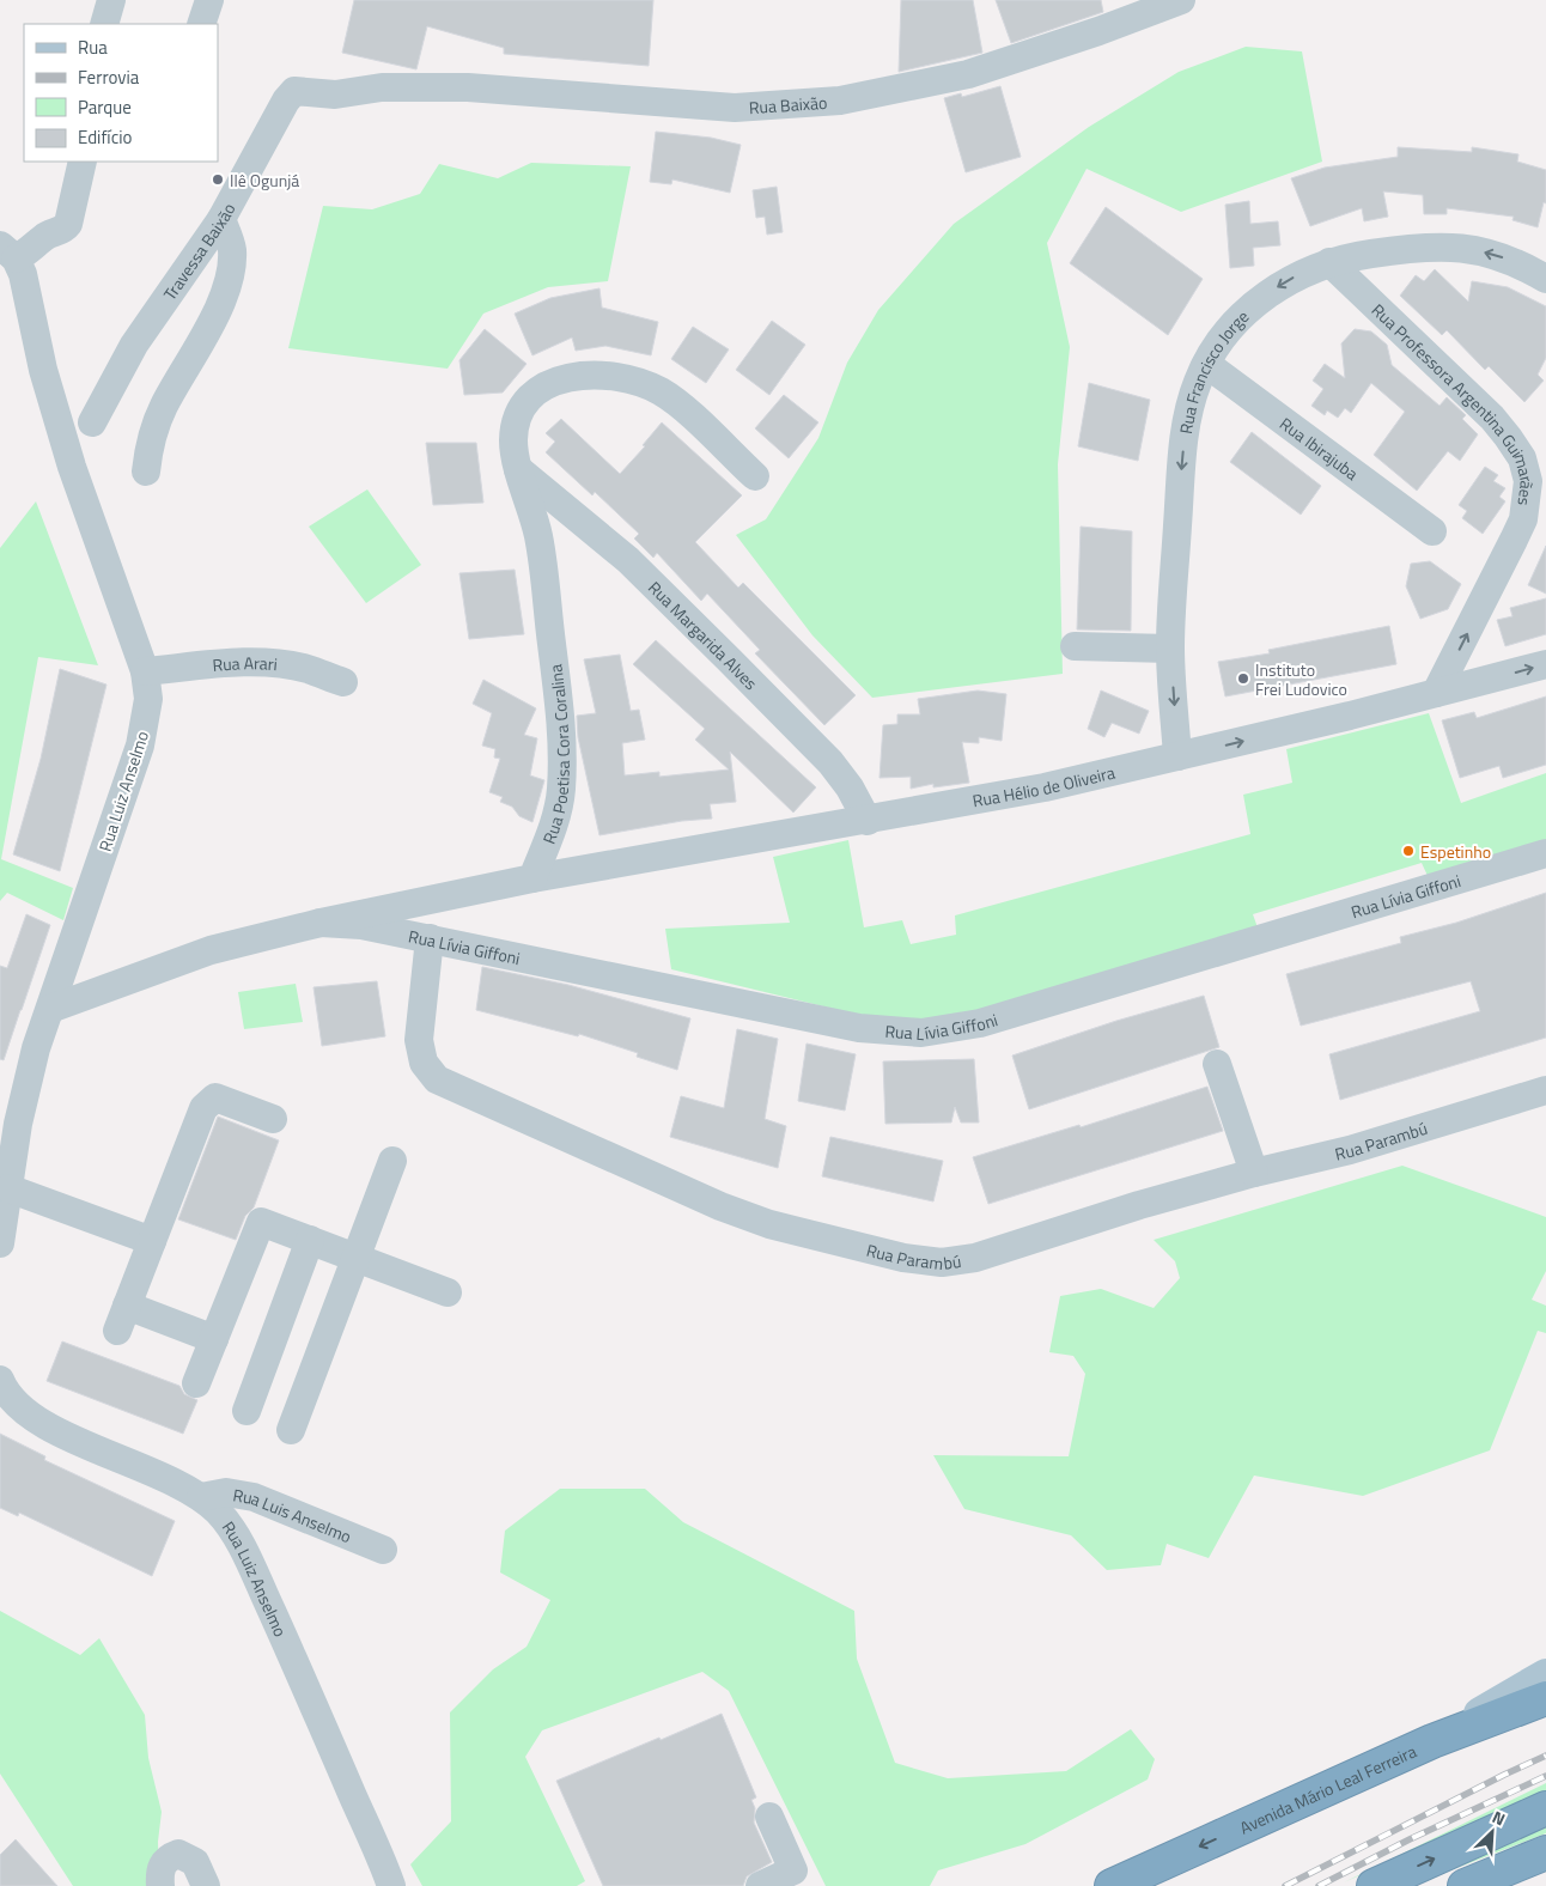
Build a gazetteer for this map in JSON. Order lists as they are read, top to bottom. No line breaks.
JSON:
{"streets":{"highway":["Avenida Mário Leal Ferreira"],"street":["Rua Baixão","Travessa Baixão","Rua Francisco Jorge","Rua Professora Argentina Guimarães","Rua Ibirajuba","Rua Margarida Alves","Rua Arari","Rua Poetisa Cora Coralina","Rua Hélio de Oliveira","Rua Luiz Anselmo","Rua Lívia Giffoni","Rua Parambú","Rua Luis Anselmo"]},"crossings":[["Rua Baixão","Travessa Baixão"],["Rua Francisco Jorge","Rua Professora Argentina Guimarães"],["Rua Francisco Jorge","Rua Ibirajuba"],["Rua Francisco Jorge","Rua Hélio de Oliveira"],["Rua Professora Argentina Guimarães","Rua Hélio de Oliveira"],["Rua Margarida Alves","Rua Poetisa Cora Coralina"],["Rua Margarida Alves","Rua Hélio de Oliveira"],["Rua Arari","Rua Luiz Anselmo"],["Rua Poetisa Cora Coralina","Rua Hélio de Oliveira"],["Rua Luiz Anselmo","Rua Luis Anselmo"],["Rua Lívia Giffoni","Rua Parambú"]],"one_way":["Rua Professora Argentina Guimarães","Rua Hélio de Oliveira"],"places":["Ilê Ogunjá","Instituto Frei Ludovico","Espetinho"],"legend":["Rua","Ferrovia","Parque","Edifício"],"north":"top right"}
